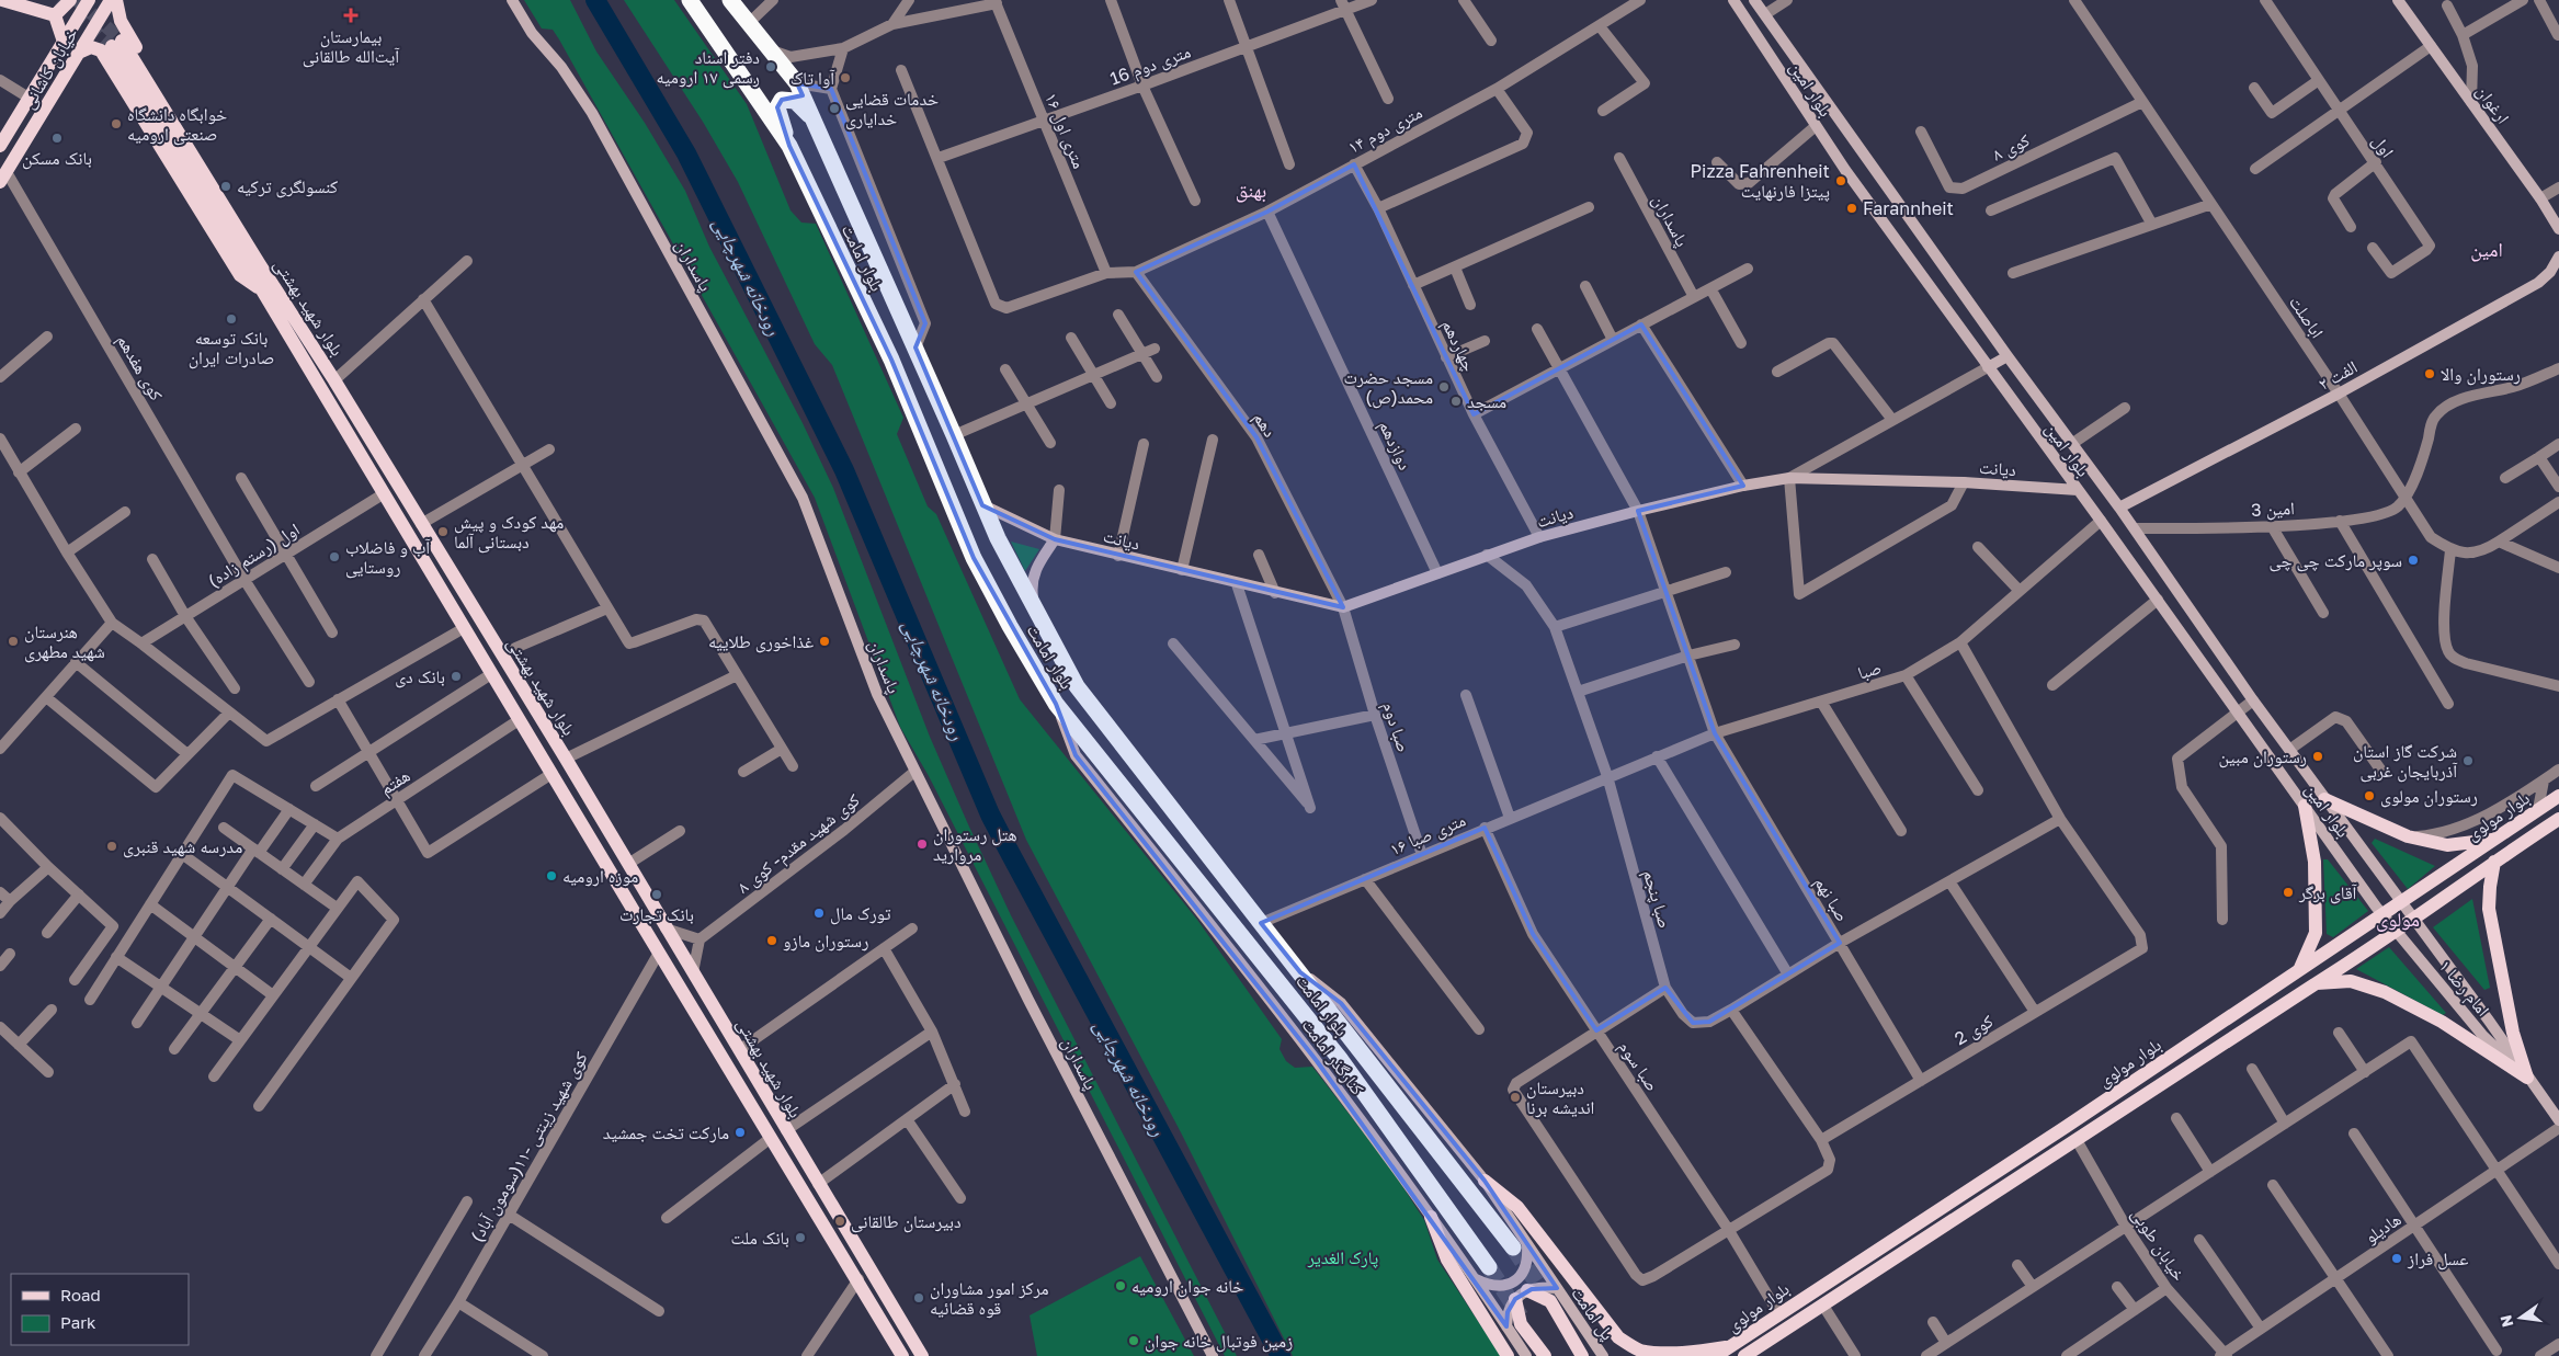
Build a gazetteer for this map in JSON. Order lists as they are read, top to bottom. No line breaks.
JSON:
{"streets":{"highway":["بلوار امامت"],"main road":["خیابان کاشانی","بلوار امین","ارغوان","پاسداران","بلوار شهید بهشتی","الفت ۲","دیانت","بلوار مولوی","امام رضا ۱","کنارگذر امامت","پل امامت"],"street":["16 متری دوم","۱۴ متری دوم","۱۶ متری اول","اول","کوی ۸","اباصلت","چهاردهم","کوی هفدهم","دهم","دوازدهم","امین 3","اول (رستم زاده)","صبا","صبا دوم","هفتم","۱۶ متری صبا","کوی شهید مقدم- کوی ۸","صبا پنجم","صبا نهم","کوی 2","صبا سوم","کوی شهید زینتی -۱۱(سومون آباد)","هادیلو","خیابان طوبی"]},"crossings":[["16 متری دوم","۱۶ متری اول"],["خیابان کاشانی","کوی هفدهم"],["بلوار امین","الفت ۲"],["بلوار امین","دیانت"],["بلوار امین","امین 3"],["بلوار امین","صبا"],["بلوار امین","بلوار مولوی"],["بلوار امین","امام رضا ۱"],["۱۴ متری دوم","چهاردهم"],["۱۴ متری دوم","دهم"],["۱۴ متری دوم","دوازدهم"],["کوی ۸","اباصلت"],["پاسداران","کوی شهید مقدم- کوی ۸"],["بلوار امامت","دیانت"],["بلوار امامت","۱۶ متری صبا"],["بلوار امامت","کنارگذر امامت"],["بلوار شهید بهشتی","اول (رستم زاده)"],["بلوار شهید بهشتی","هفتم"],["بلوار شهید بهشتی","کوی شهید زینتی -۱۱(سومون آباد)"],["اباصلت","الفت ۲"],["اباصلت","امین 3"],["چهاردهم","دیانت"],["کوی هفدهم","اول (رستم زاده)"],["دهم","دیانت"],["دهم","صبا دوم"],["دوازدهم","دیانت"],["دیانت","صبا دوم"],["دیانت","صبا پنجم"],["دیانت","صبا نهم"],["صبا","۱۶ متری صبا"],["صبا","صبا پنجم"],["صبا","صبا نهم"],["صبا دوم","۱۶ متری صبا"],["بلوار مولوی","امام رضا ۱"],["بلوار مولوی","صبا سوم"],["بلوار مولوی","خیابان طوبی"],["۱۶ متری صبا","صبا پنجم"],["۱۶ متری صبا","صبا سوم"],["صبا نهم","کوی 2"],["کنارگذر امامت","پل امامت"],["هادیلو","خیابان طوبی"]],"districts":["بهنق","امین","مولوی"],"water":["رودخانه شهرچایی"],"parks":["پارک الغدیر"],"places":{"health":["بیمارستان آیت‌الله طالقانی"],"other":["دفتر اسناد رسمی ۱۷ ارومیه","آوا تاک","خدمات قضایی خدایاری","خوابگاه دانشگاه صنعتی ارومیه","بانک مسکن","Pizza Fahrenheit پیتزا فارنهایت","کنسولگری ترکیه","Farannheit","بانک توسعه صادرات ایران","رستوران والا","مسجد حضرت محمد(ص)","مسجد","مهد کودک و پیش دبستانی آلما","آب و فاضلاب روستایی","سوپر مارکت چی چی","هنرستان شهید مطهری","غذاخوری طلاییه","بانک دی","رستوران مبین","شرکت گاز استان آذربایجان غربی","رستوران مولوی","هتل رستوران مروارید","مدرسه شهید قنبری","موزه ارومیه","آقاى برگر","بانک تجارت","تورک مال","رستوران مازو","دبیرستان اندیشه برنا","مارکت تخت جمشید","دبیرستان طالقانی","بانک ملت","عسل فراز","خانه جوان ارومیه","مرکز امور مشاوران قوه قضائیه","زمین فوتبال خانه جوان"]},"legend":["Road","Park"],"north":"left"}
